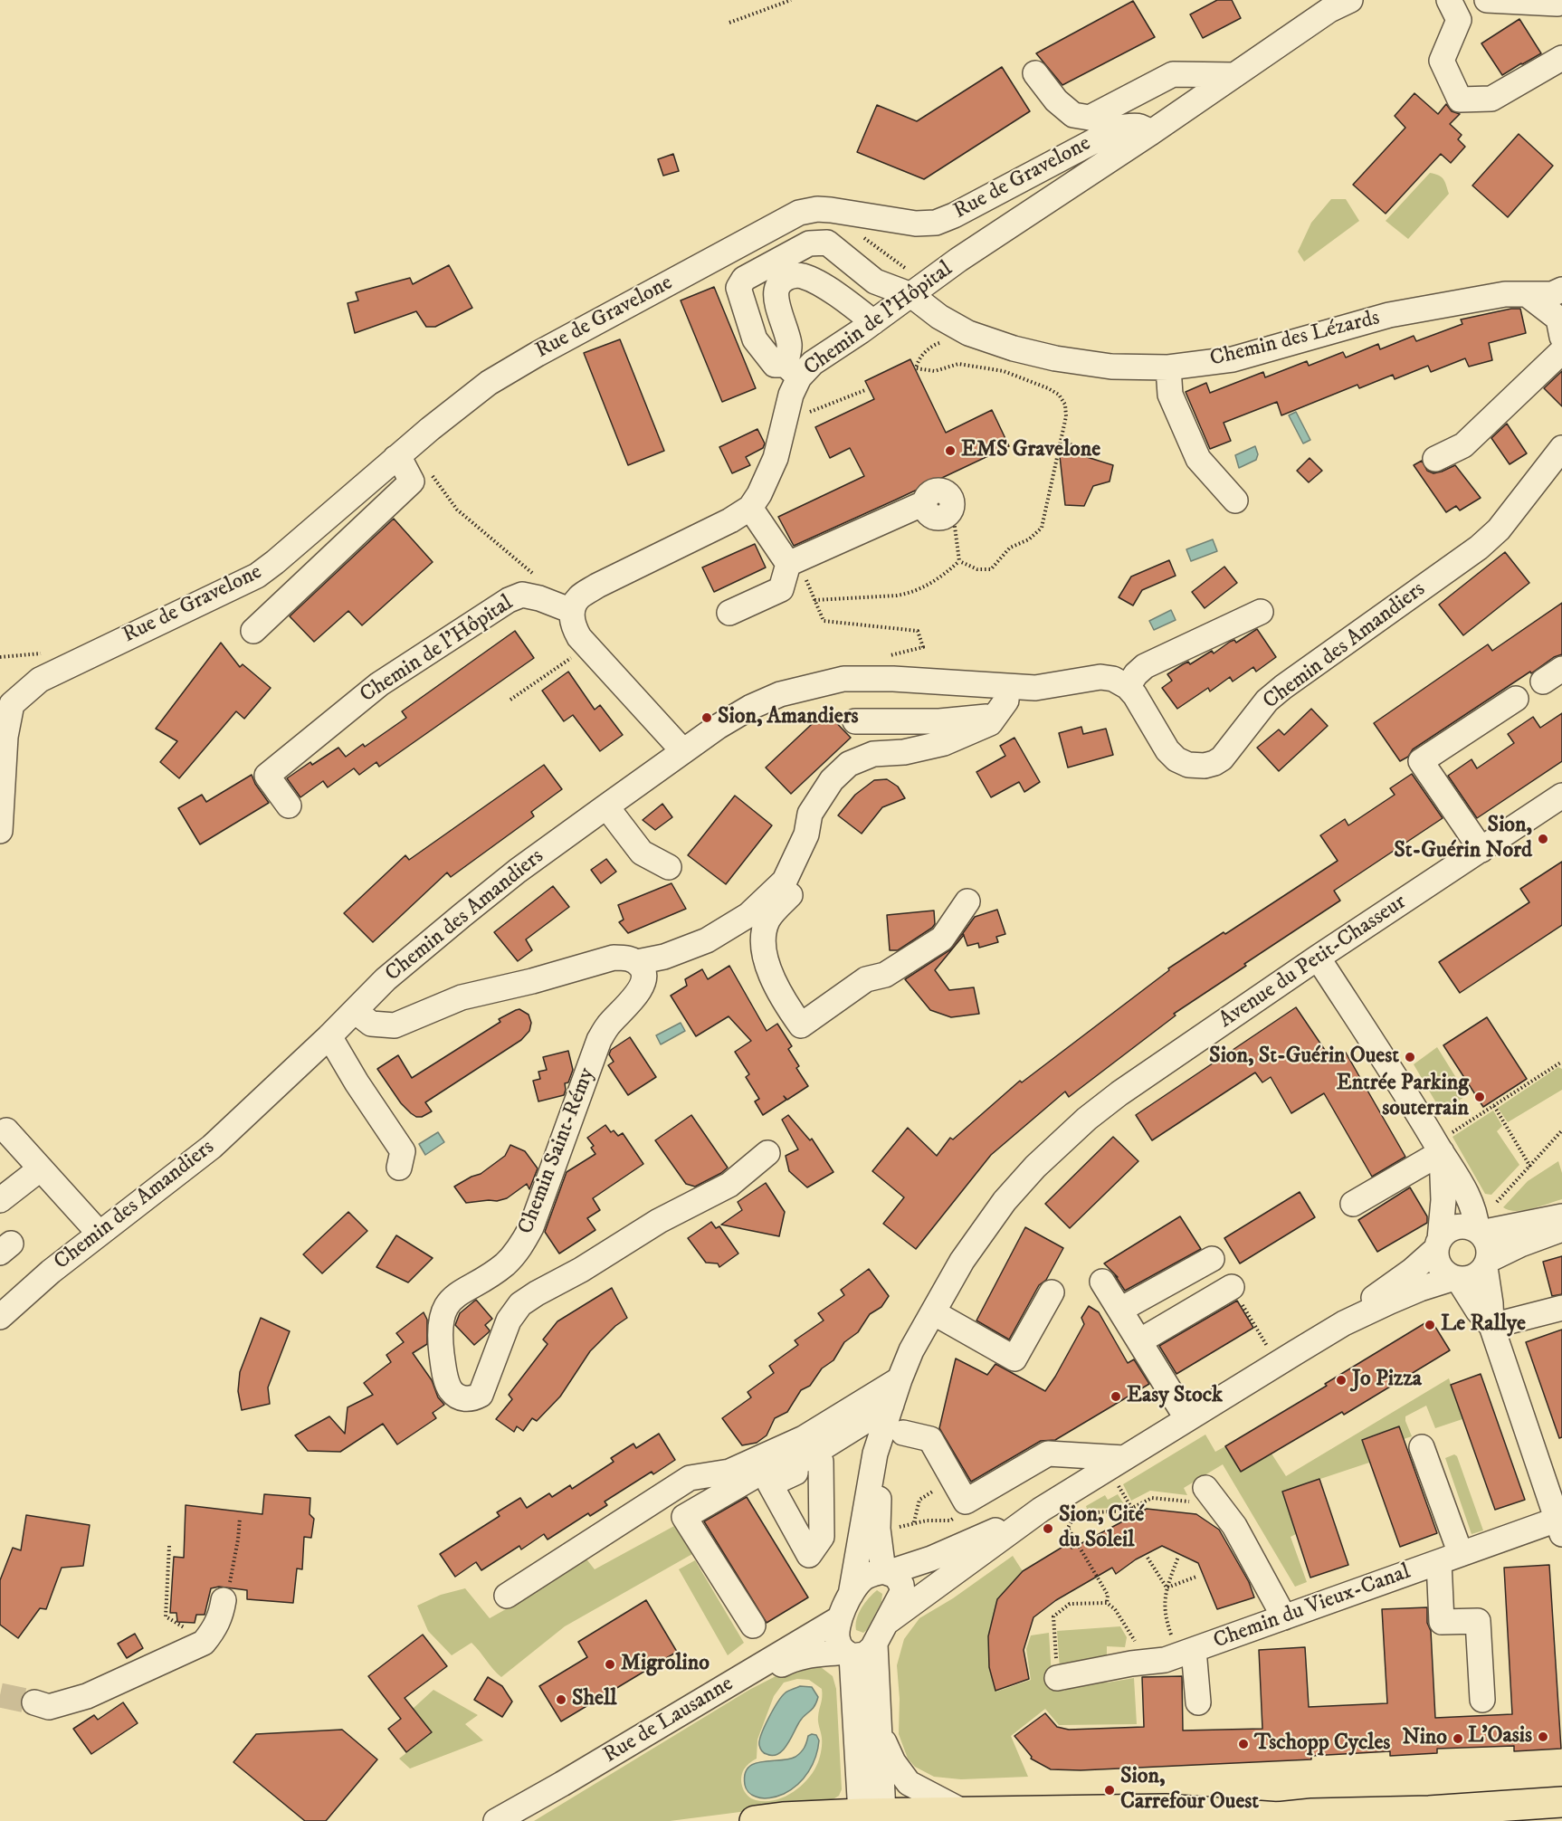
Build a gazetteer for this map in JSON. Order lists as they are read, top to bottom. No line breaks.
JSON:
{"streets":{"street":["Rue de Gravelone","Chemin de l'Hôpital","Chemin des Lézards","Chemin des Amandiers","Avenue du Petit-Chasseur","Chemin Saint-Rémy","Chemin du Vieux-Canal","Rue de Lausanne"]},"crossings":[["Rue de Gravelone","Chemin de l'Hôpital"],["Chemin de l'Hôpital","Chemin des Lézards"]],"places":["EMS Gravelone","Sion, Amandiers","Sion, St-Guérin Nord","Sion, St-Guérin Ouest","Entrée Parking souterrain","Le Rallye","Jo Pizza","Easy Stock","Sion, Cité du Soleil","Migrolino","Shell","L'Oasis","Nino","Tschopp Cycles","Sion, Carrefour Ouest"]}
